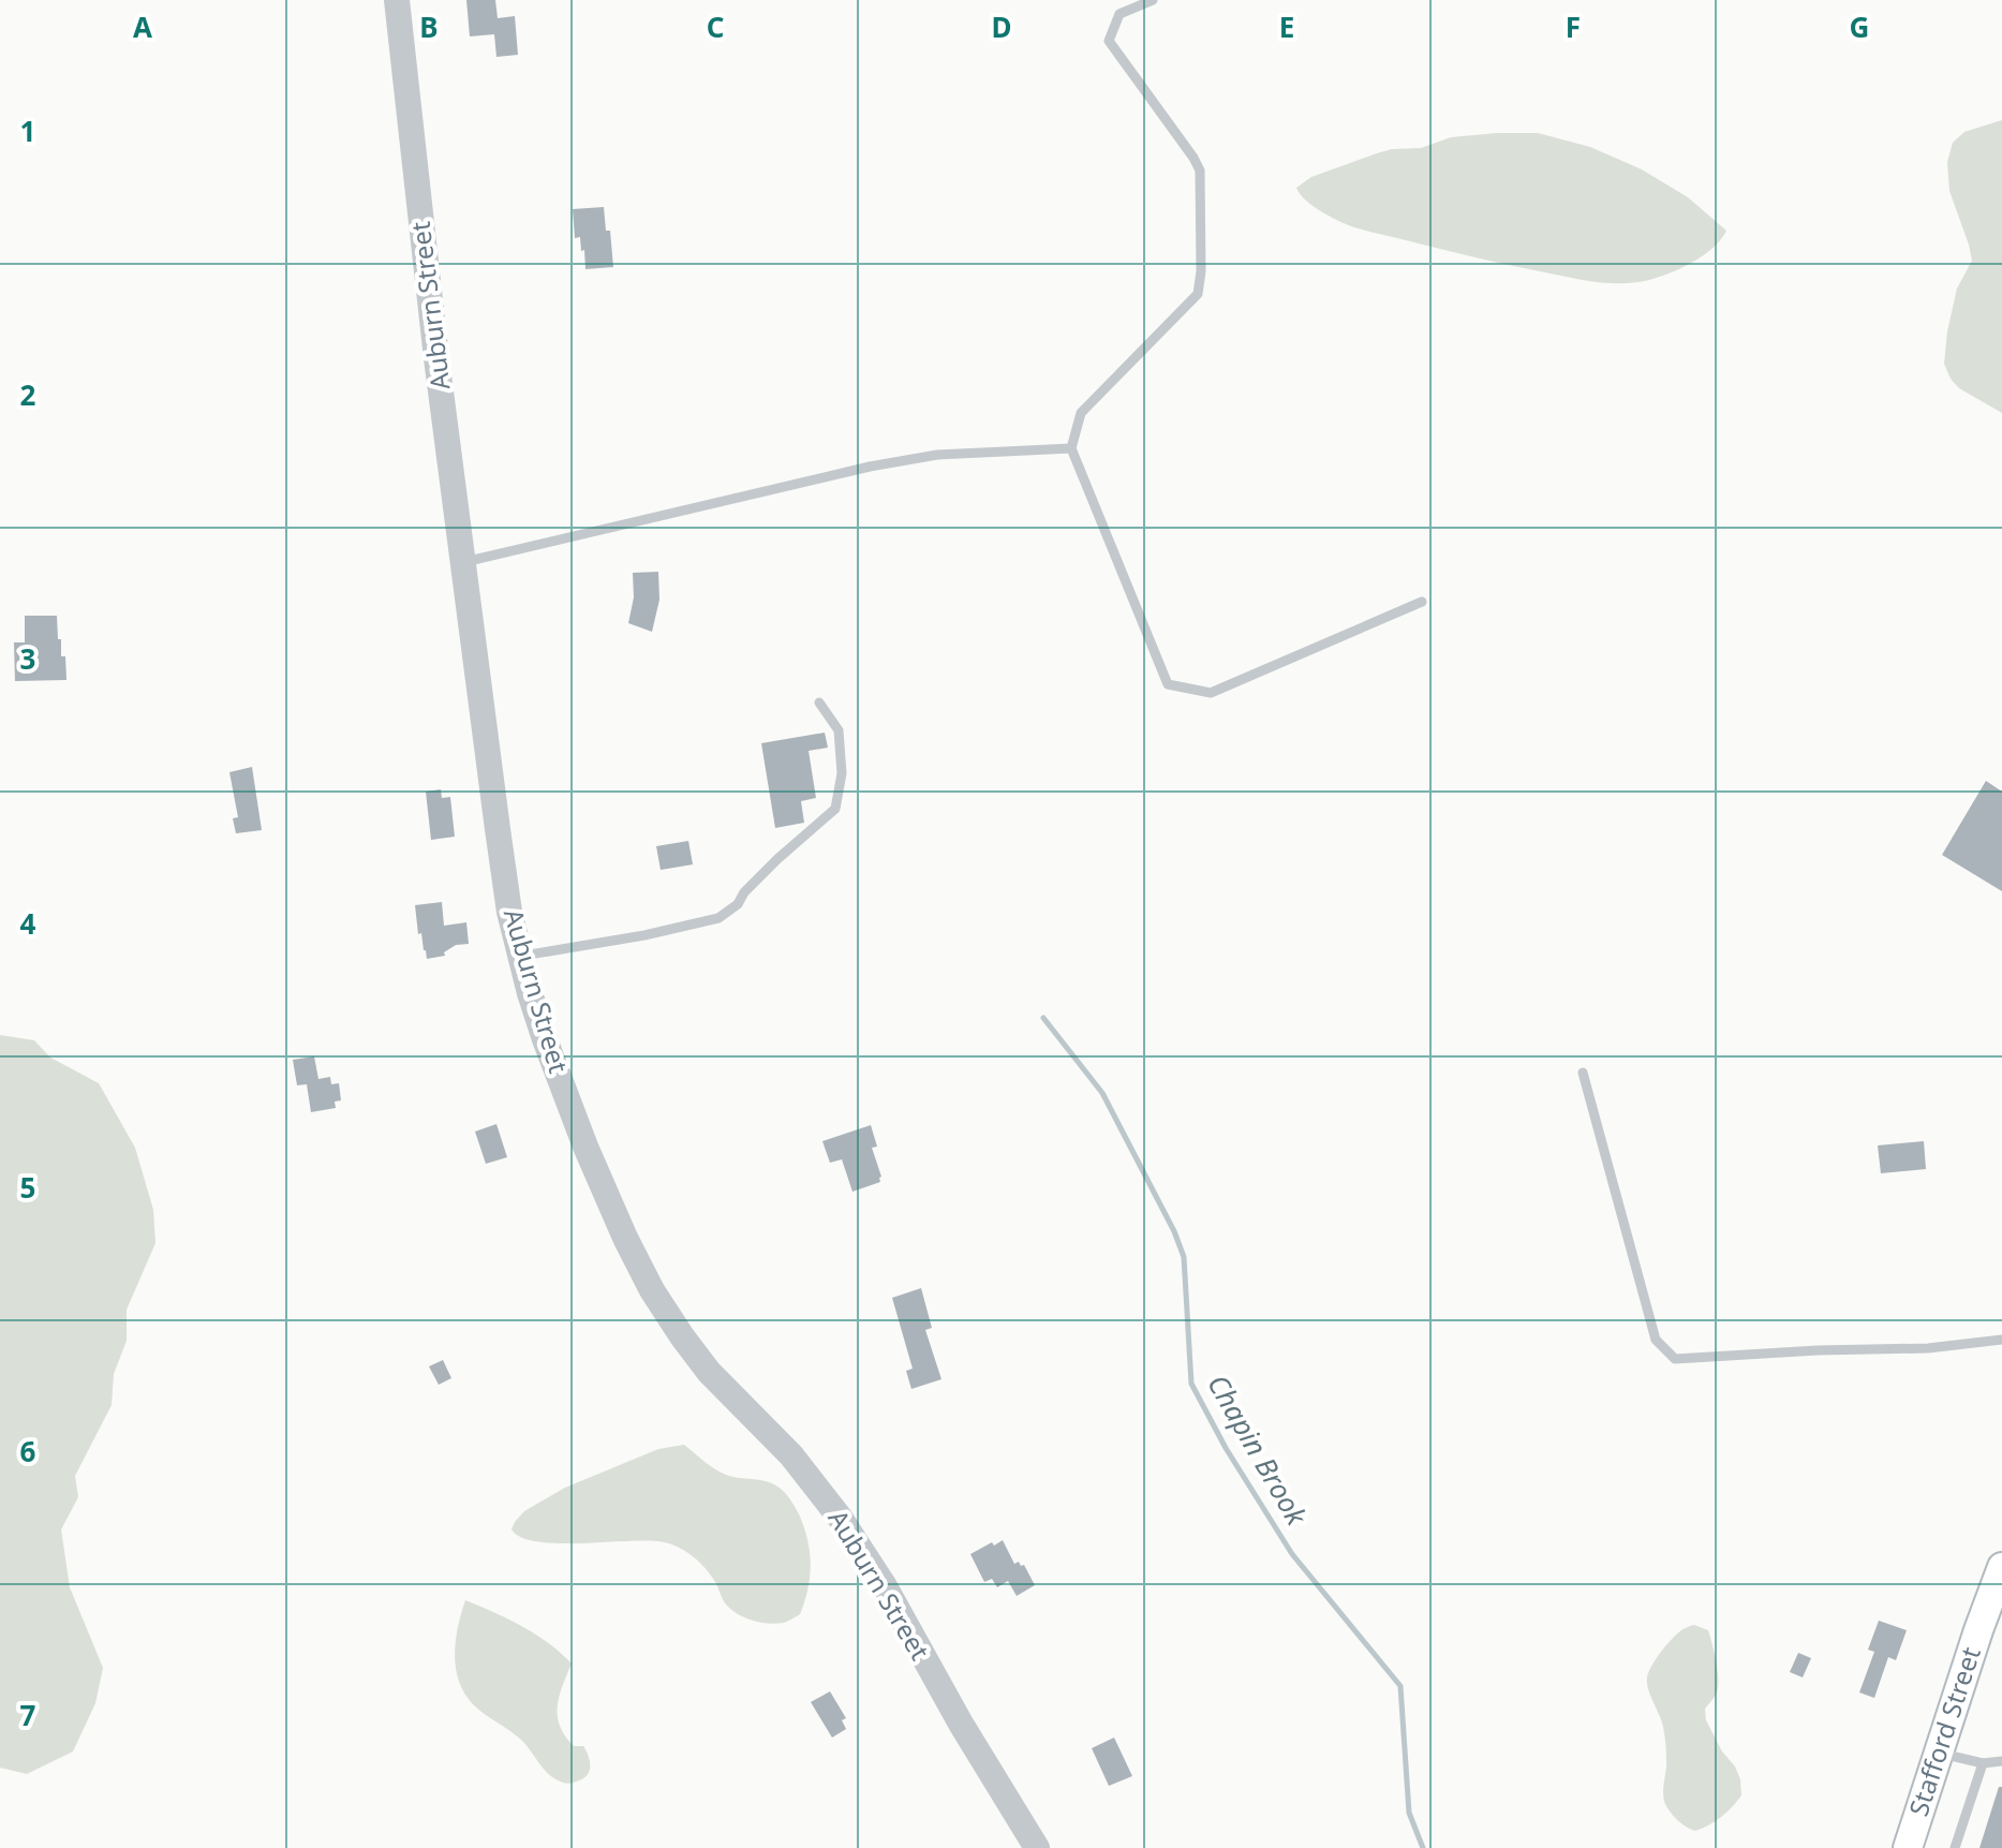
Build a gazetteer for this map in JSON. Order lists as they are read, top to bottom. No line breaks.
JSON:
{"streets":{"main road":["Stafford Street"],"street":["Auburn Street"]},"water":["Chapin Brook"],"grid":{"columns":["A","B","C","D","E","F","G"],"rows":["1","2","3","4","5","6","7"]}}
